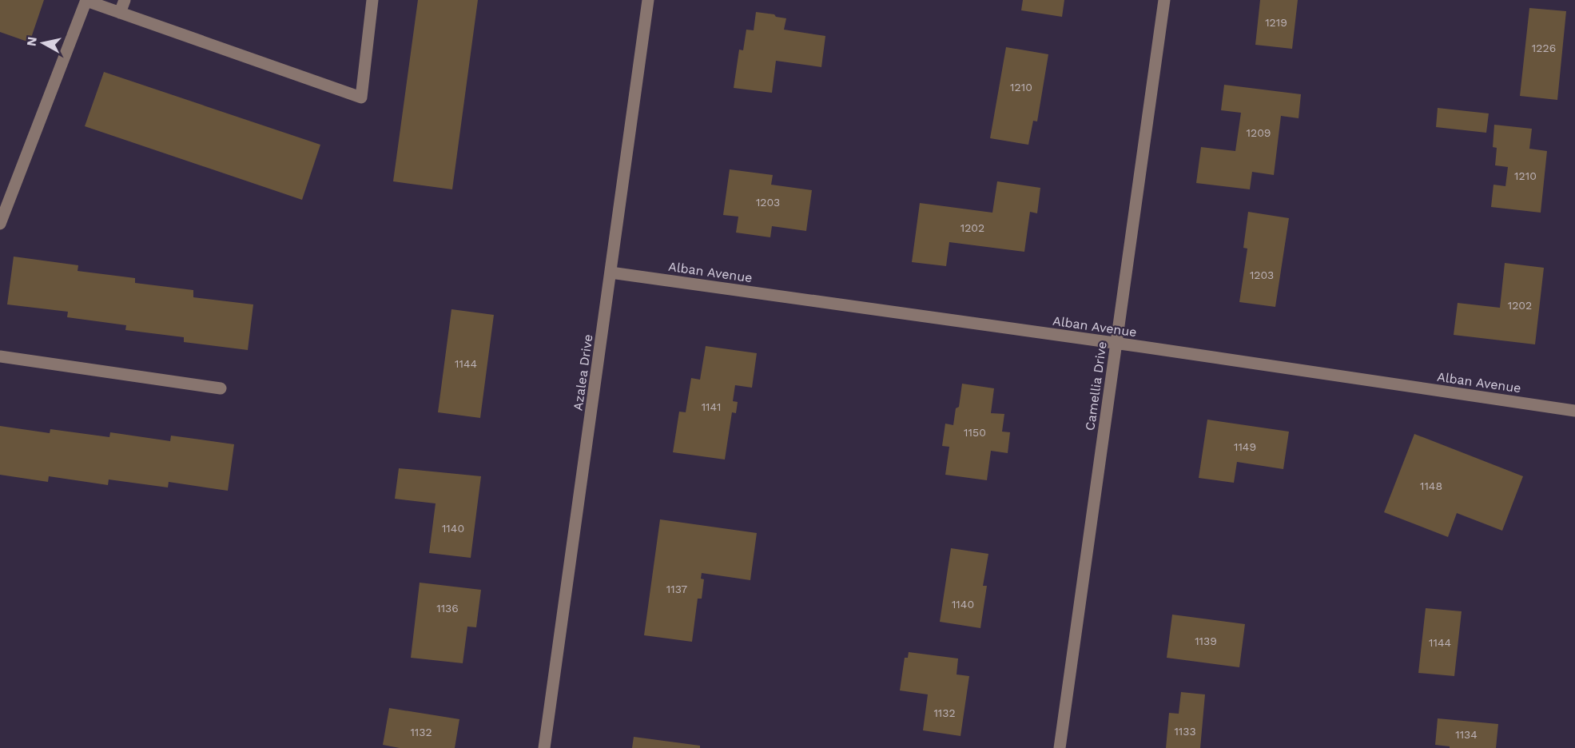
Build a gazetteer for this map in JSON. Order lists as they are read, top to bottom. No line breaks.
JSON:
{"streets":{"street":["Alban Avenue","Azalea Drive","Camellia Drive"]},"crossings":[["Alban Avenue","Azalea Drive"],["Alban Avenue","Camellia Drive"]],"house_numbers":["1219","1226","1210","1209","1210","1203","1202","1203","1202","1144","1141","1150","1149","1148","1140","1137","1140","1136","1139","1144","1132","1133","1132","1134"],"north":"left"}
